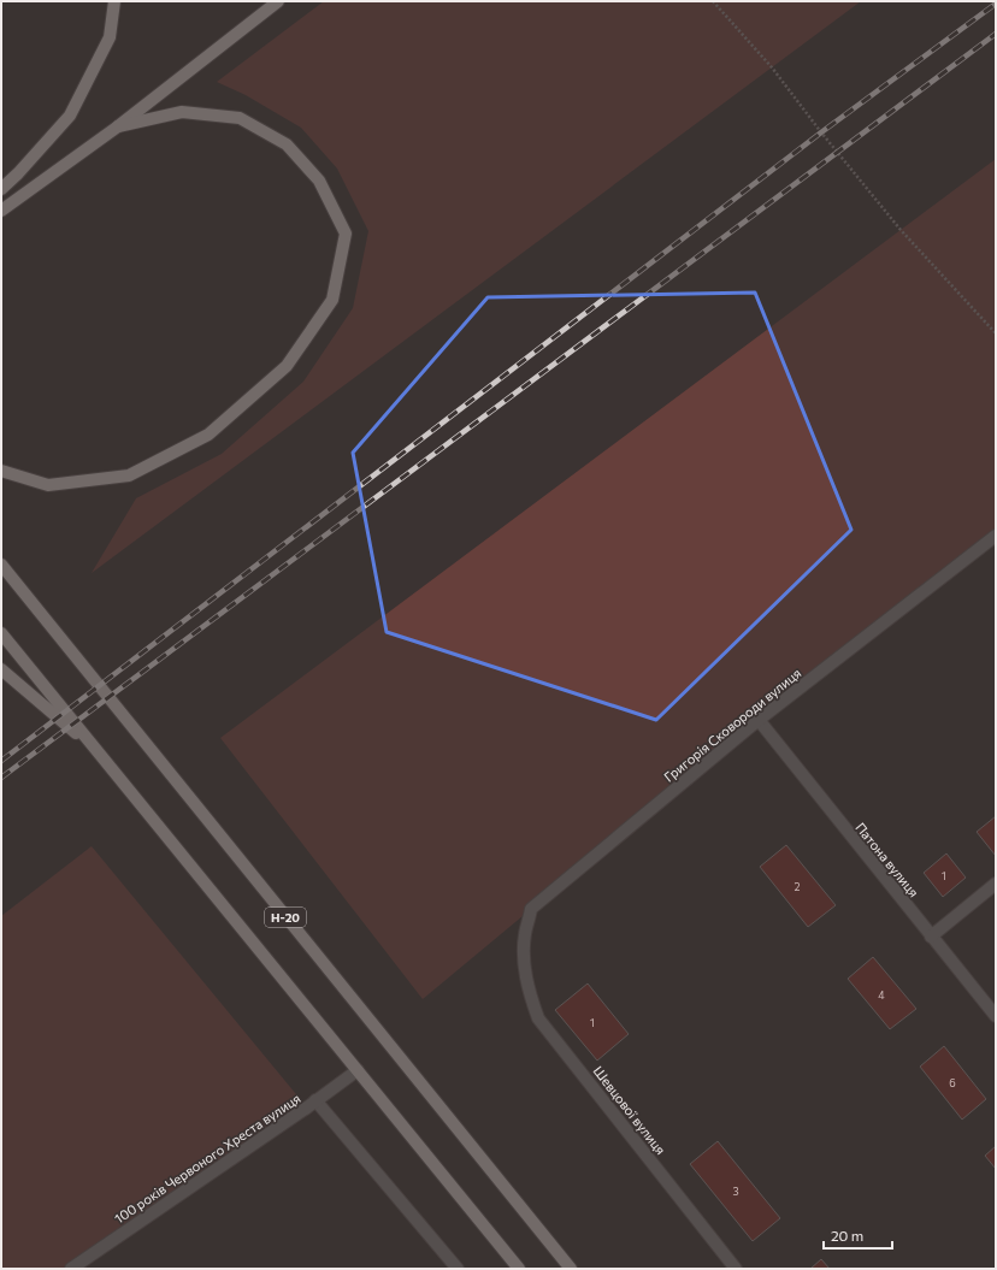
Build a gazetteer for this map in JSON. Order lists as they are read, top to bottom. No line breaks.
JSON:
{"streets":{"main road":["Н-20"],"street":["Григорія Сковороди вулиця","Патона вулиця","Шевцової вулиця","100 років Червоного Хреста вулиця"]},"crossings":[["Григорія Сковороди вулиця","Патона вулиця"],["Григорія Сковороди вулиця","Шевцової вулиця"],["Н-20","100 років Червоного Хреста вулиця"]],"house_numbers":["1","2","4","1","6","3"],"scale_bar":"20 m"}
